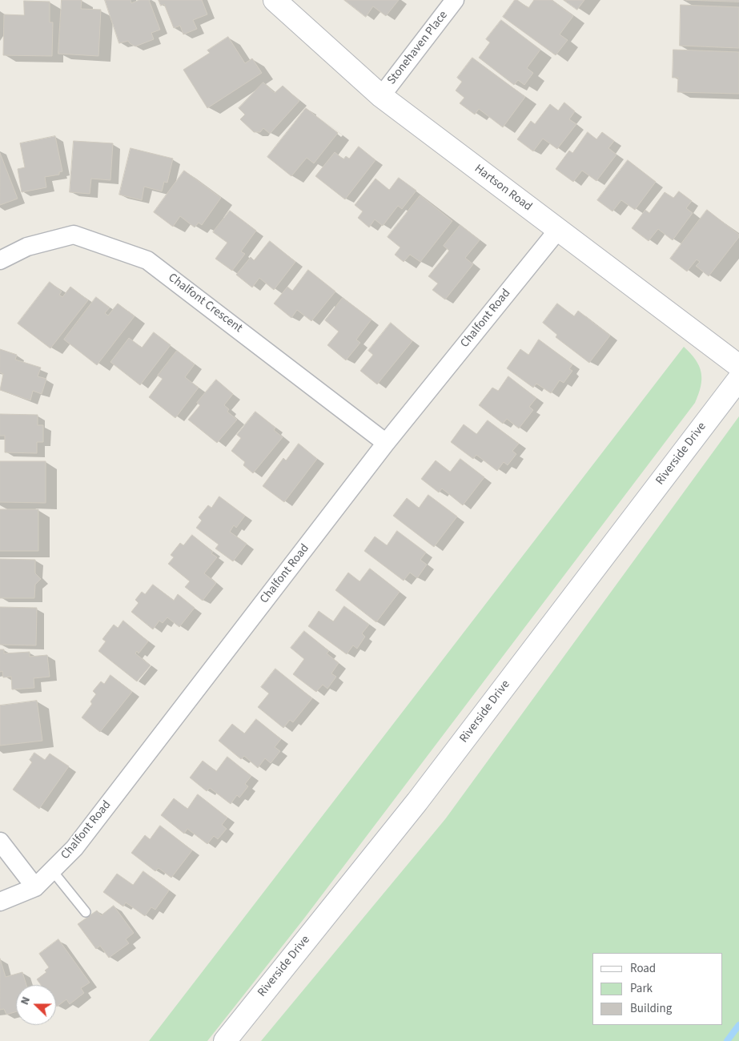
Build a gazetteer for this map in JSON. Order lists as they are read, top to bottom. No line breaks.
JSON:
{"streets":{"main road":["Hartson Road","Riverside Drive"],"street":["Stonehaven Place","Chalfont Crescent","Chalfont Road"]},"crossings":[["Stonehaven Place","Hartson Road"],["Hartson Road","Chalfont Road"],["Chalfont Crescent","Chalfont Road"]],"legend":["Road","Park","Building"],"north":"left"}
